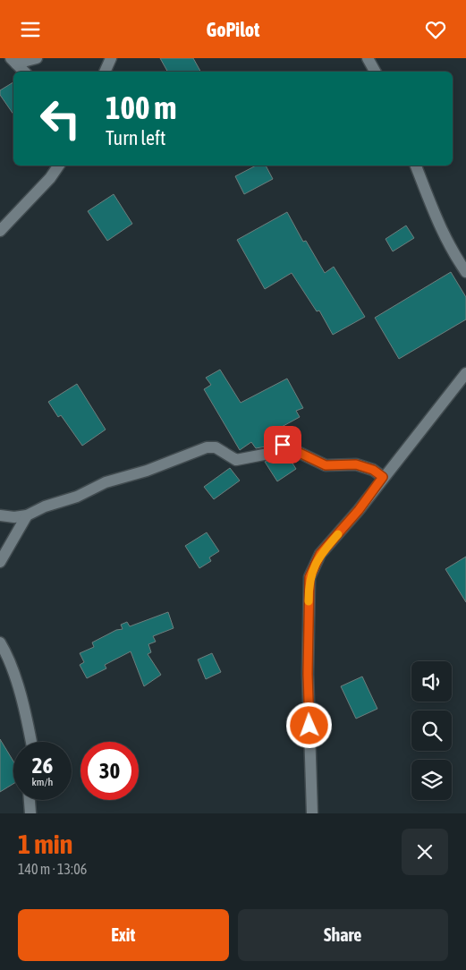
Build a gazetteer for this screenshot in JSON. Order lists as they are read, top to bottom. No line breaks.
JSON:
{"page":{"header":"GoPilot","turn":["100 m","Turn left"],"speed":"26 km/h","limit":"30","heading":["1 min","140 m · 13:06"],"buttons":["Exit","Share"]}}
